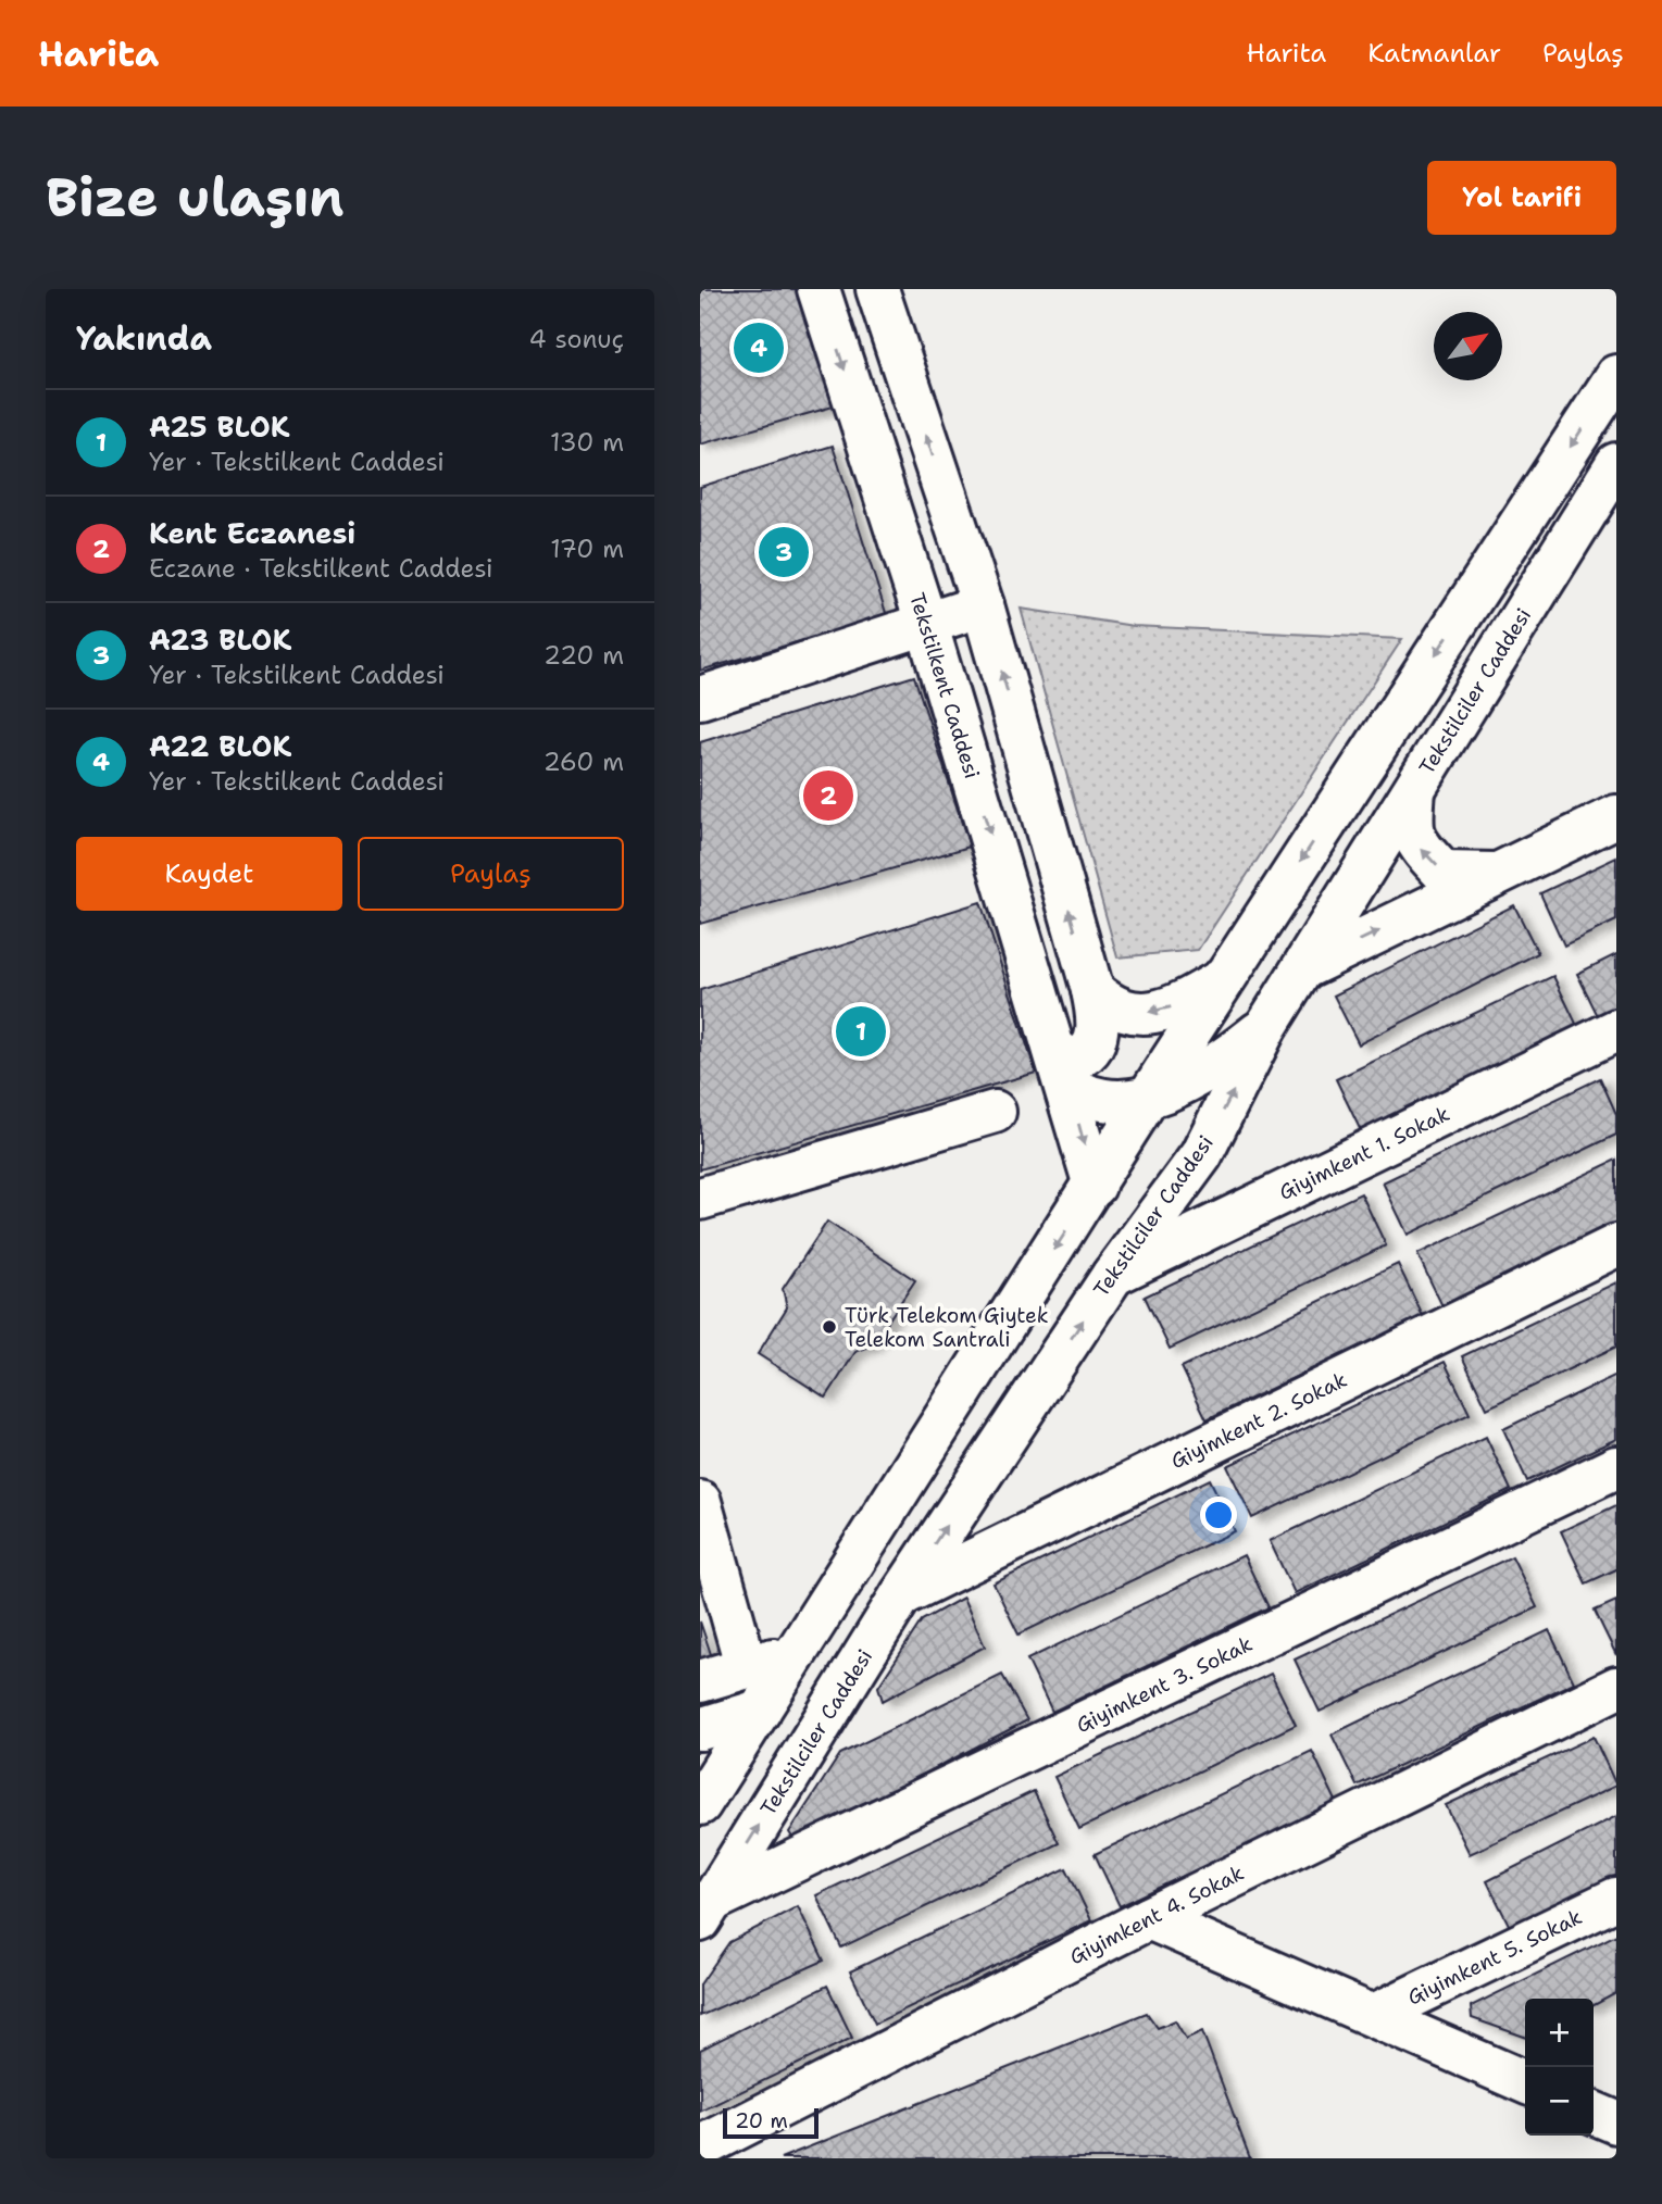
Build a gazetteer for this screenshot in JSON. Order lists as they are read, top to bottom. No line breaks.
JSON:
{"streets":{"main road":["Tekstilkent Caddesi","Tekstilciler Caddesi","Giyimkent 1. Sokak","Giyimkent 2. Sokak","Giyimkent 3. Sokak","Giyimkent 4. Sokak","Giyimkent 5. Sokak"]},"crossings":[["Tekstilciler Caddesi","Giyimkent 1. Sokak"],["Tekstilciler Caddesi","Giyimkent 2. Sokak"],["Tekstilciler Caddesi","Giyimkent 3. Sokak"]],"places":["Türk Telekom Giytek Telekom Santrali"],"scale_bar":"20 m","north":"top right","page":{"header":"Harita","nav":["Harita","Katmanlar","Paylaş"],"buttons":["Yol tarifi",["Kaydet","Paylaş"]],"title":"Bize ulaşın","heading":["Yakında","4 sonuç"],"pins":["4","3","2","1"],"list":[{"mark":"1","name":"A25 BLOK","note":"Yer · Tekstilkent Caddesi","value":"130 m"},{"mark":"2","name":"Kent Eczanesi","note":"Eczane · Tekstilkent Caddesi","value":"170 m"},{"mark":"3","name":"A23 BLOK","note":"Yer · Tekstilkent Caddesi","value":"220 m"},{"mark":"4","name":"A22 BLOK","note":"Yer · Tekstilkent Caddesi","value":"260 m"}],"map_buttons":["+","−"],"scale":"20 m"}}
